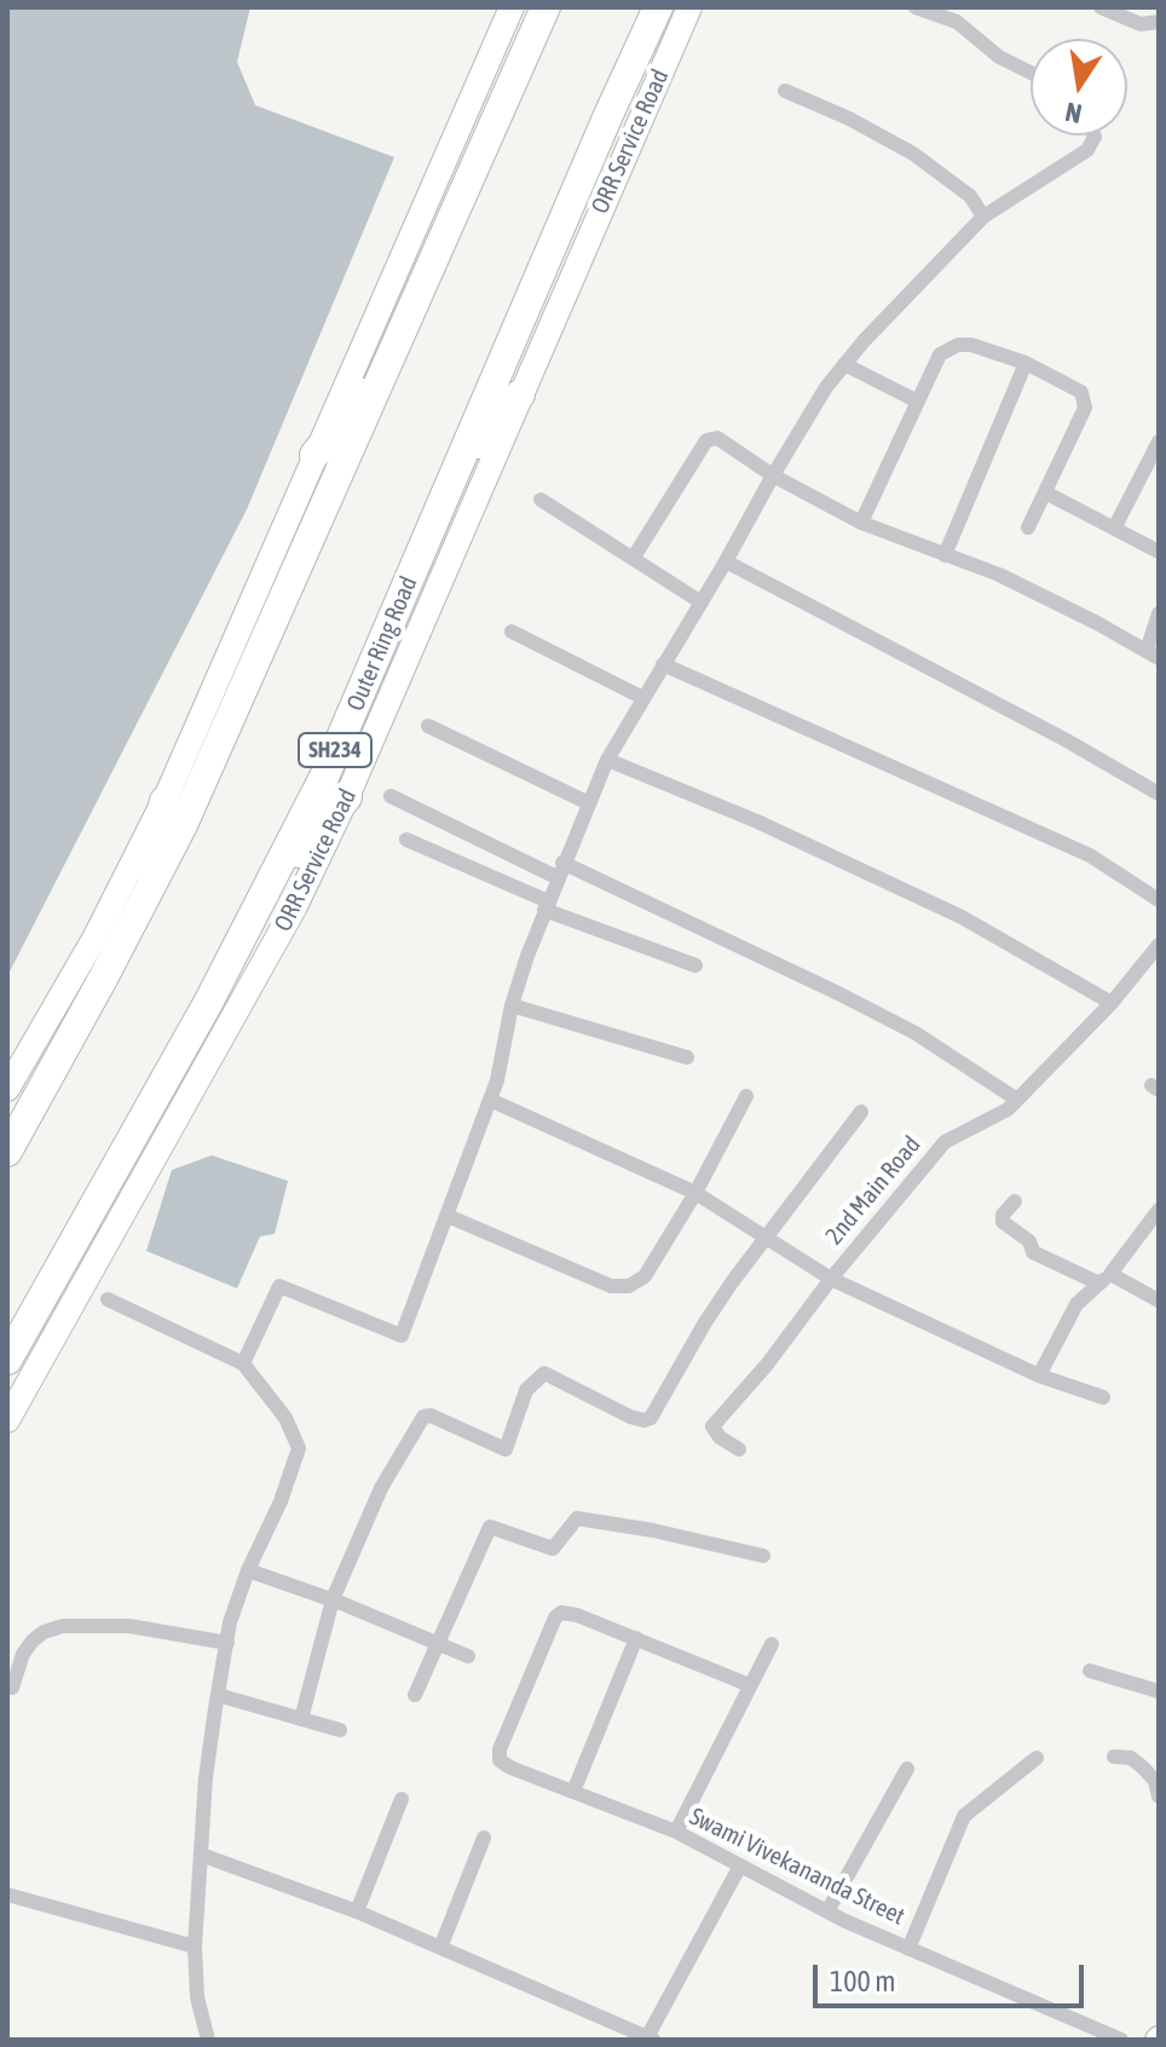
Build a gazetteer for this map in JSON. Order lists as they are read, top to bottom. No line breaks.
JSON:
{"streets":{"highway":["Outer Ring Road","SH234"],"main road":["ORR Service Road"],"street":["2nd Main Road","Swami Vivekananda Street"]},"scale_bar":"100 m","north":"bottom"}
